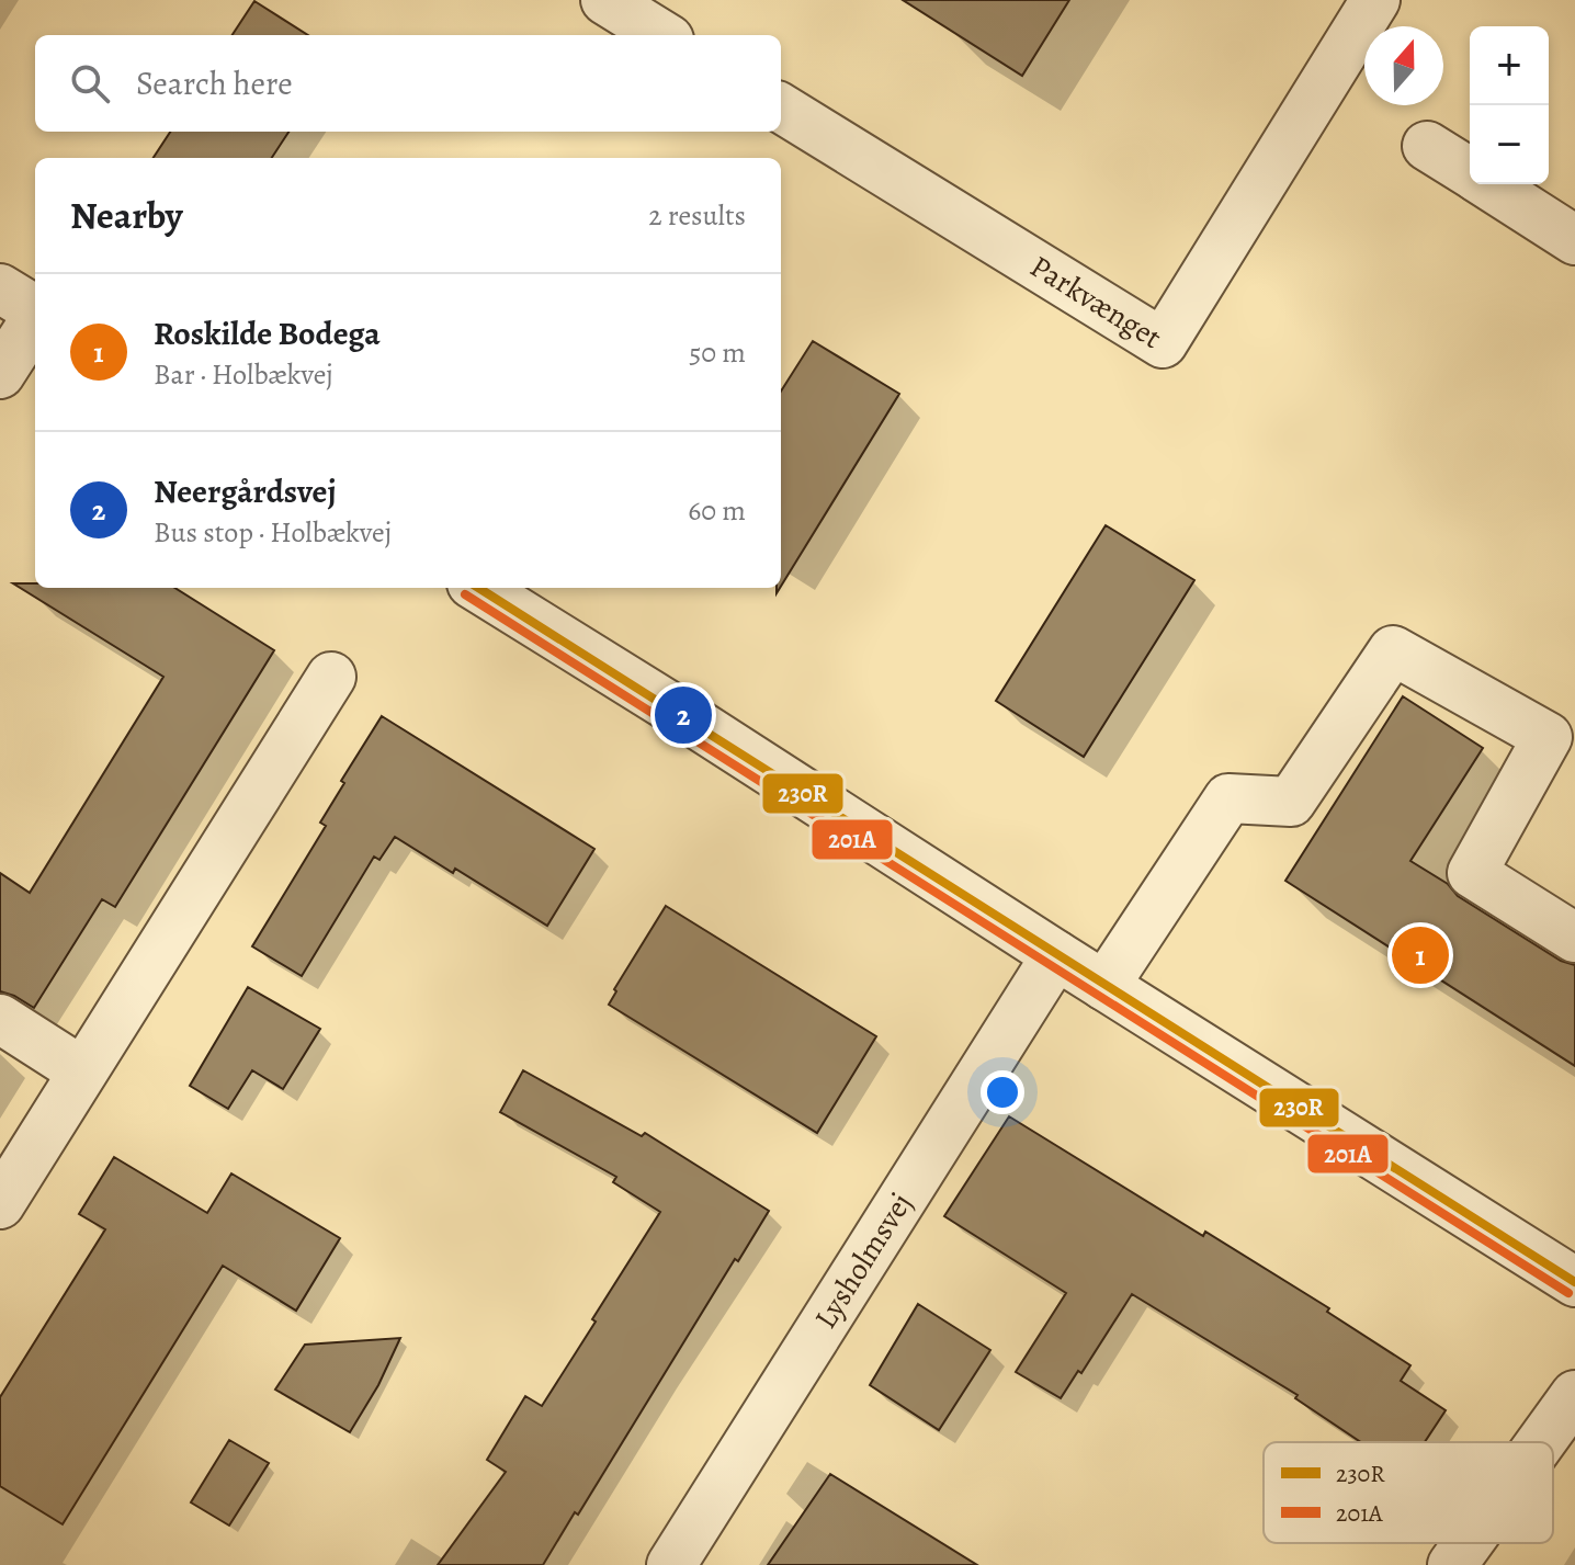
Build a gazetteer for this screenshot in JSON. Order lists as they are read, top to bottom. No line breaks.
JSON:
{"streets":{"street":["Parkvænget","Lysholmsvej"]},"lines":["transit line 230R","transit line 201A"],"legend":["230R","201A"],"north":"top","page":{"map_buttons":["+","−"],"search":"Search here","heading":["Nearby","2 results"],"list":[{"mark":"1","name":"Roskilde Bodega","note":"Bar · Holbækvej","value":"50 m"},{"mark":"2","name":"Neergårdsvej","note":"Bus stop · Holbækvej","value":"60 m"}],"pins":["2","1"]}}
